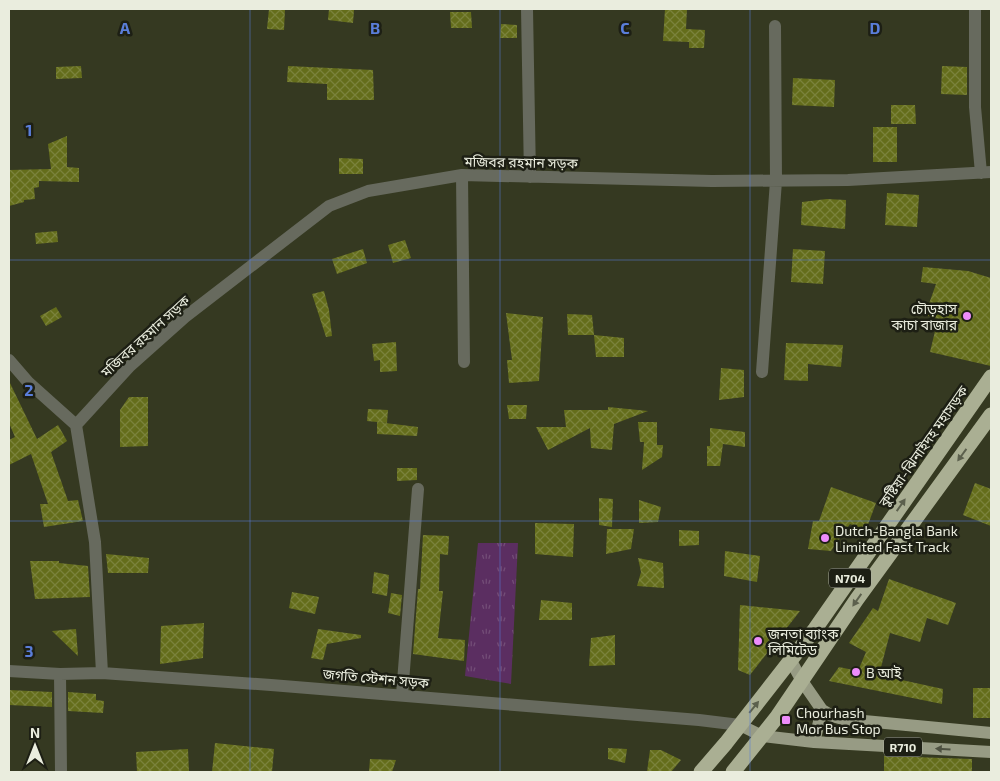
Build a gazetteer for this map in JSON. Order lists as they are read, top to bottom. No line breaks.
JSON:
{"streets":{"highway":["কুষ্টিয়া-ঝিনাইদহ মহাসড়ক","N704"],"main road":["R710"],"street":["মজিবর রহমান সড়ক","জগতি স্টেশন সড়ক"]},"crossings":[["কুষ্টিয়া-ঝিনাইদহ মহাসড়ক","জগতি স্টেশন সড়ক"],["কুষ্টিয়া-ঝিনাইদহ মহাসড়ক","R710"],["N704","R710"],["জগতি স্টেশন সড়ক","R710"]],"places":{"other":["চৌড়হাস কাচা বাজার","Dutch-Bangla Bank Limited Fast Track","জনতা ব্যাংক লিমিটেড","B আই"],"transit":["Chourhash Mor Bus Stop"]},"north":"top","grid":{"columns":["A","B","C","D"],"rows":["1","2","3"]}}
